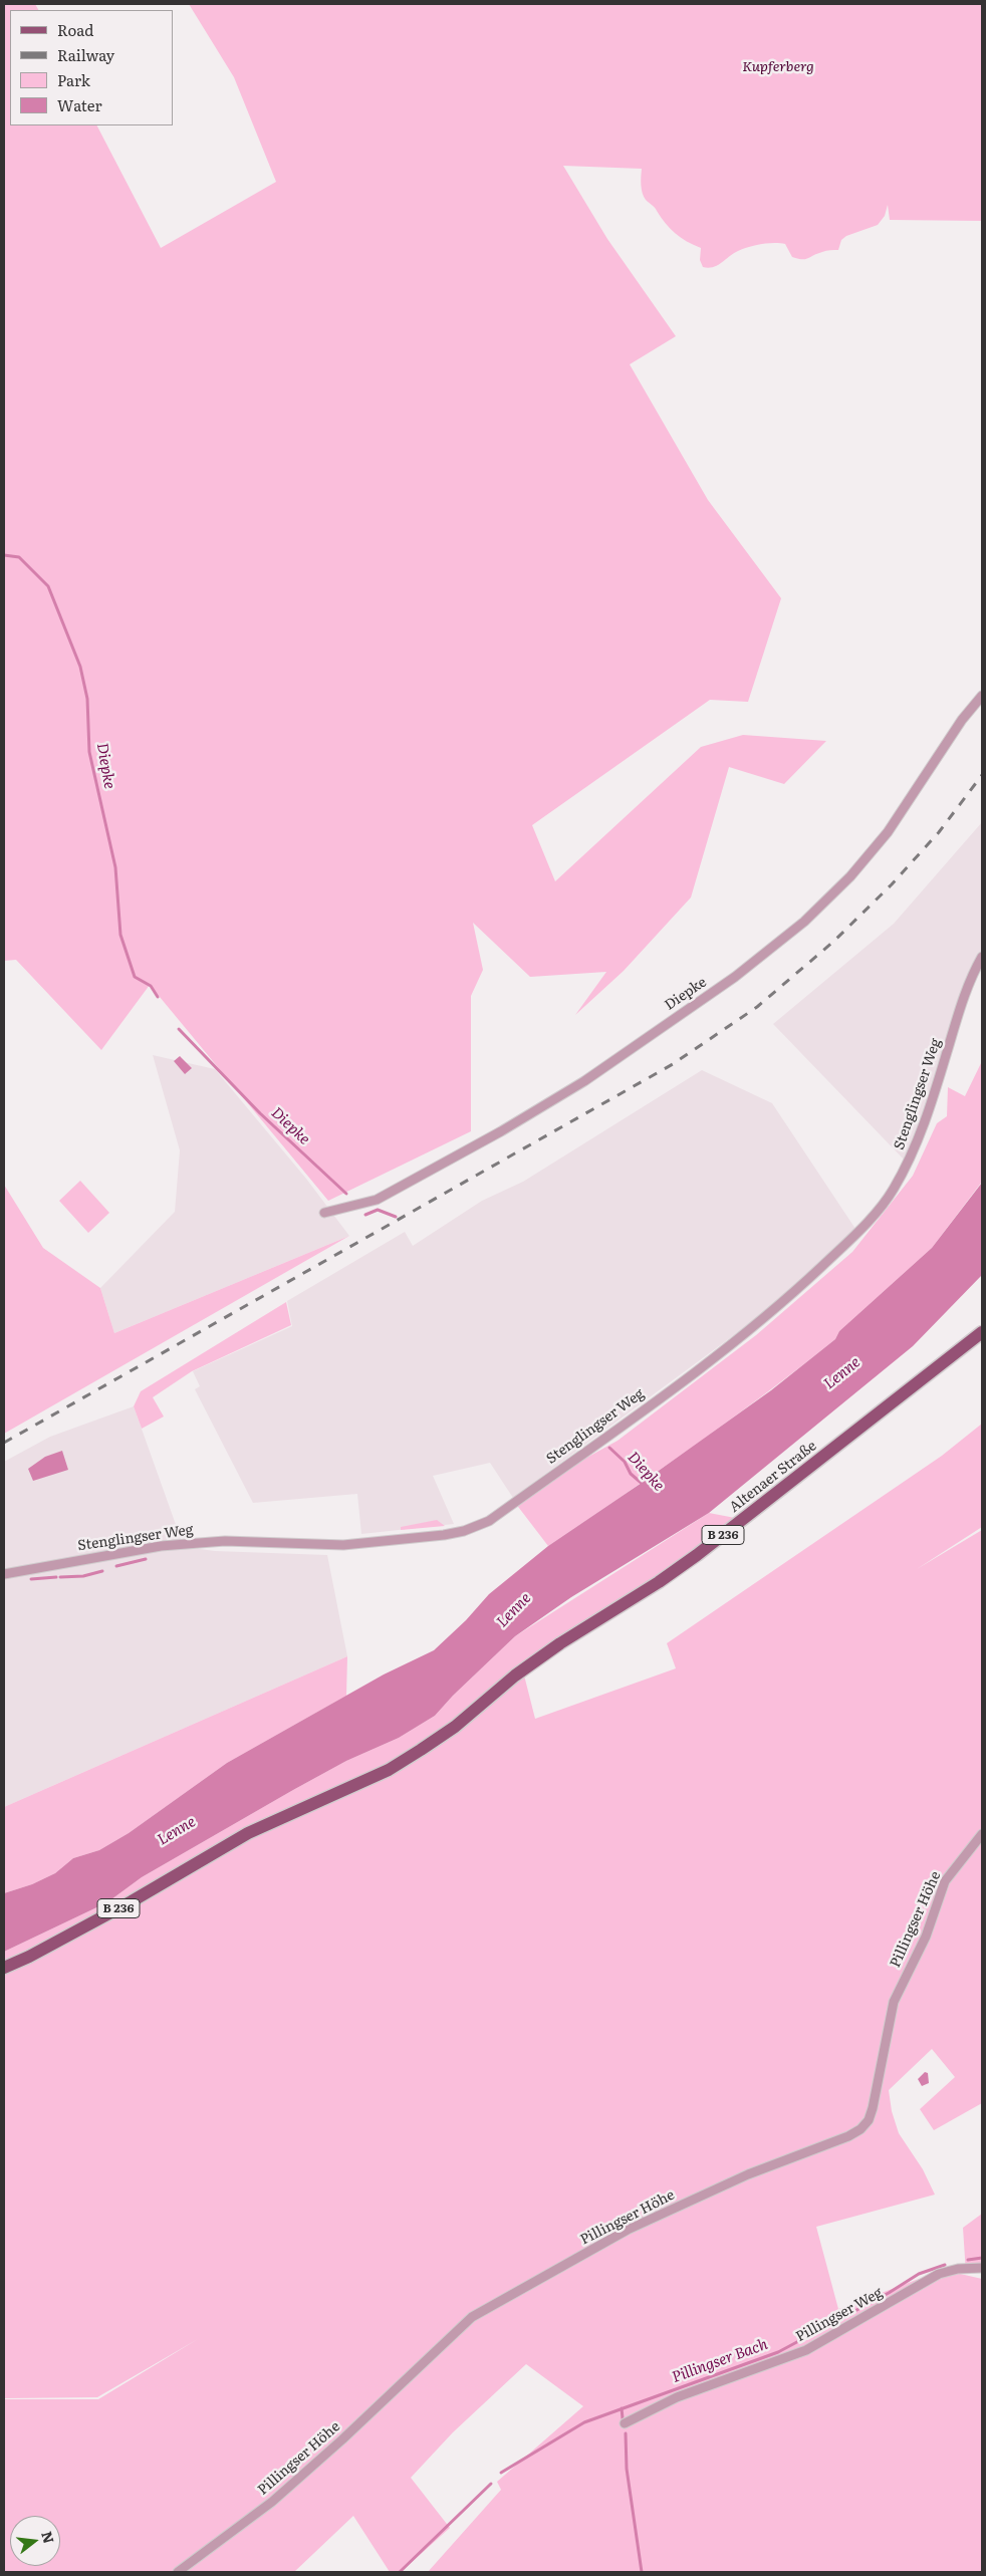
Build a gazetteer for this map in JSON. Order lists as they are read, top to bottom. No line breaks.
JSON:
{"streets":{"main road":["Altenaer Straße","B 236"],"street":["Diepke","Stenglingser Weg","Pillingser Höhe","Pillingser Weg"]},"water":["Diepke","Lenne","Pillingser Bach"],"parks":["Kupferberg"],"legend":["Road","Railway","Park","Water"],"north":"right"}
